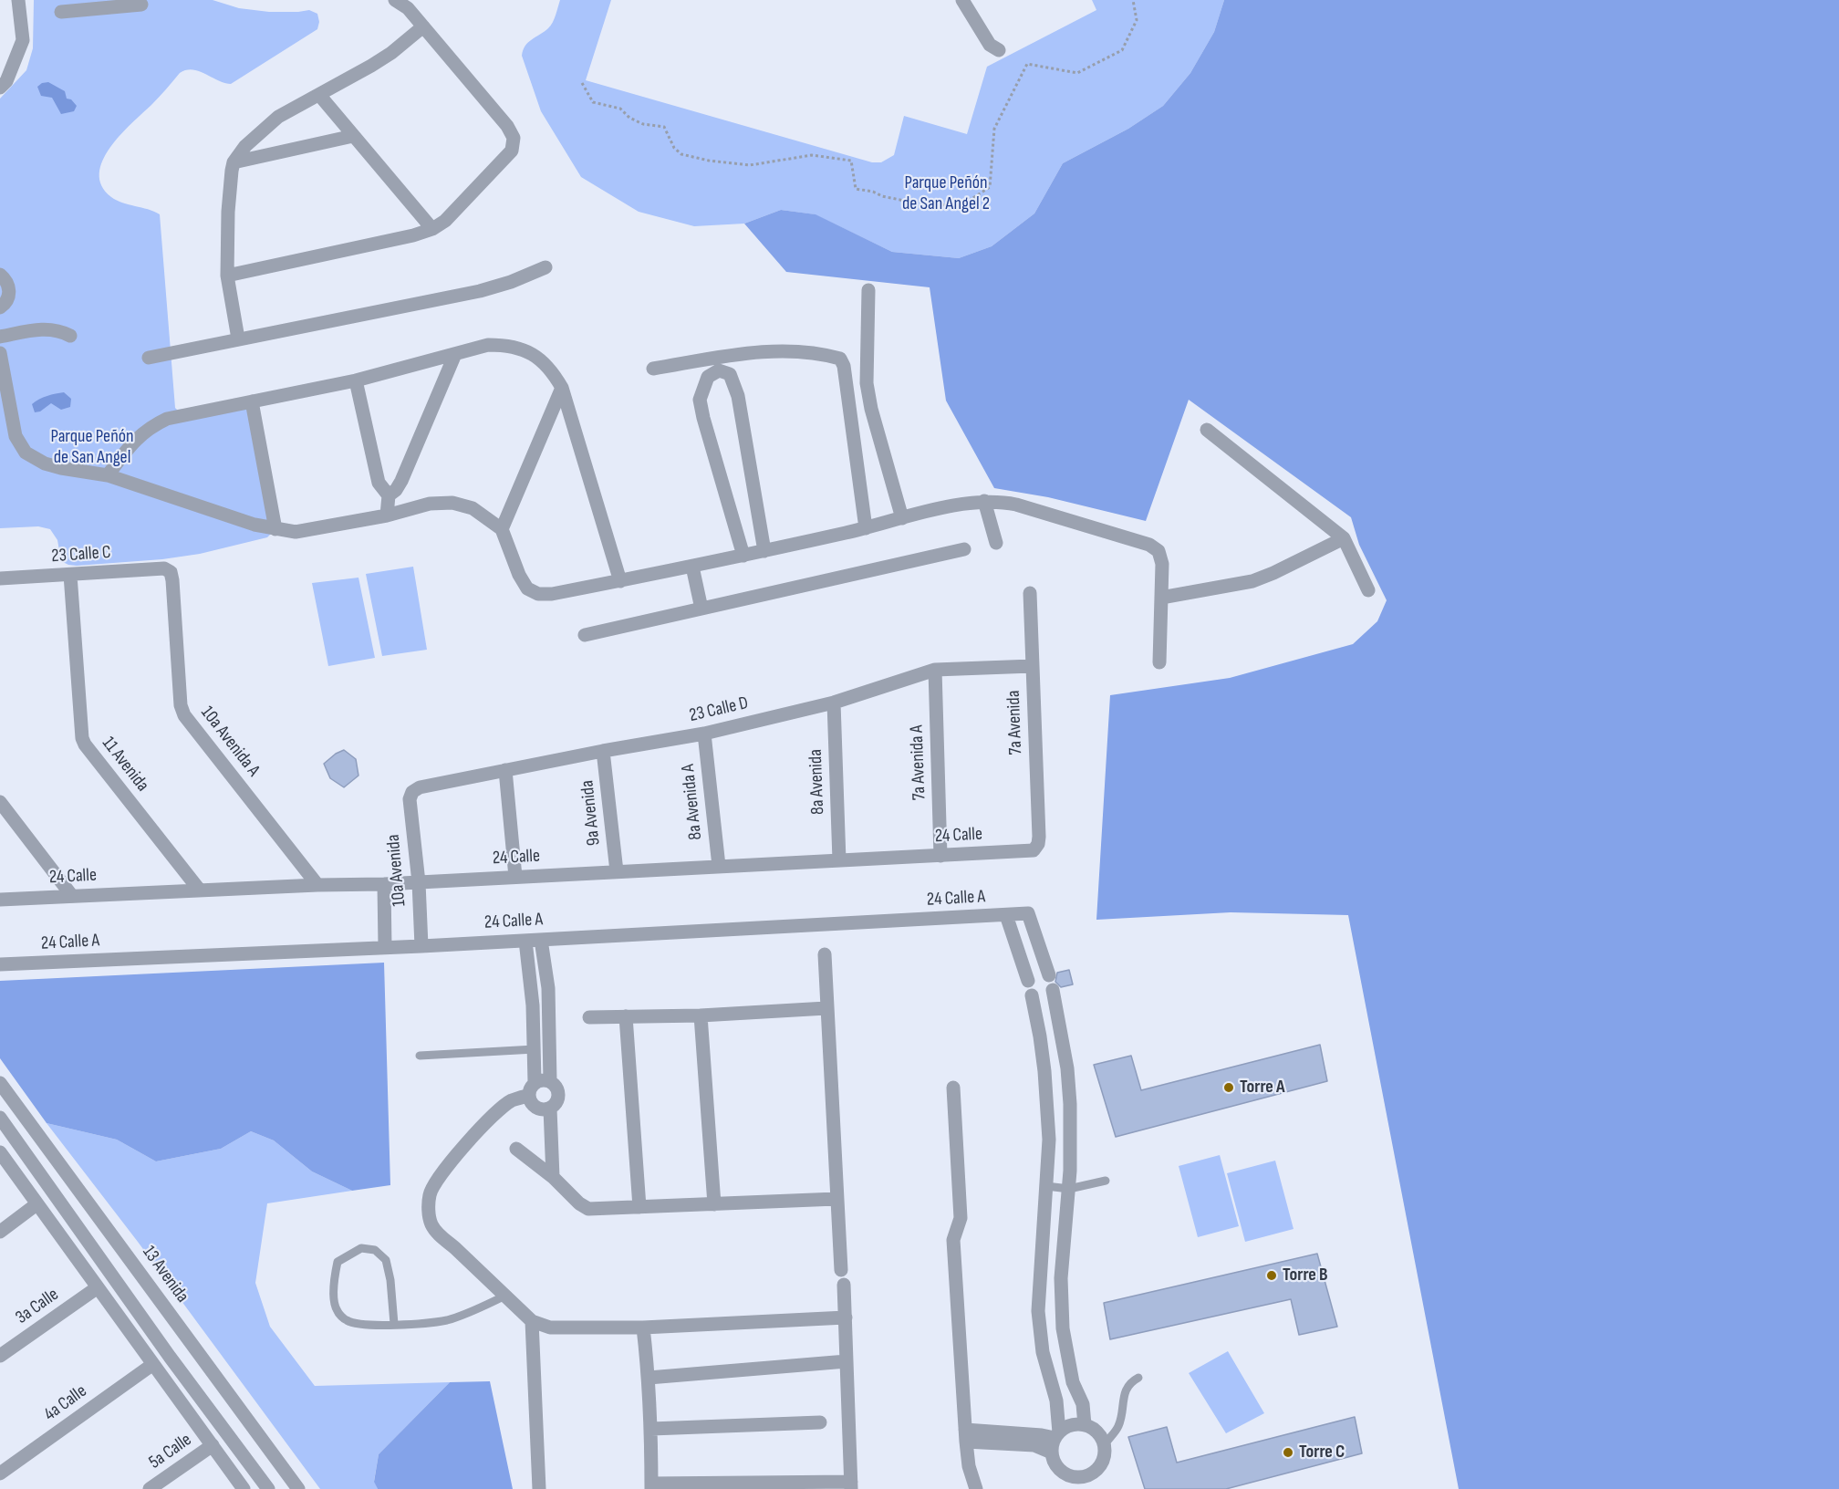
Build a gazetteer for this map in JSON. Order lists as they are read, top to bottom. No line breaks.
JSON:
{"streets":{"street":["23 Calle C","23 Calle D","7a Avenida","10a Avenida A","7a Avenida A","11 Avenida","8a Avenida","8a Avenida A","9a Avenida","24 Calle","10a Avenida","24 Calle A","13 Avenida","3a Calle","4a Calle","5a Calle"]},"crossings":[["23 Calle C","10a Avenida A"],["23 Calle C","11 Avenida"],["23 Calle D","7a Avenida"],["23 Calle D","7a Avenida A"],["23 Calle D","8a Avenida"],["23 Calle D","8a Avenida A"],["23 Calle D","9a Avenida"],["23 Calle D","10a Avenida"],["7a Avenida","24 Calle"],["10a Avenida A","24 Calle"],["7a Avenida A","24 Calle"],["11 Avenida","24 Calle"],["8a Avenida","24 Calle"],["8a Avenida A","24 Calle"],["9a Avenida","24 Calle"],["24 Calle","10a Avenida"],["10a Avenida","24 Calle A"]],"parks":["Parque Peñón de San Angel 2","Parque Peñón de San Angel"],"places":["Torre A","Torre B","Torre C"]}
